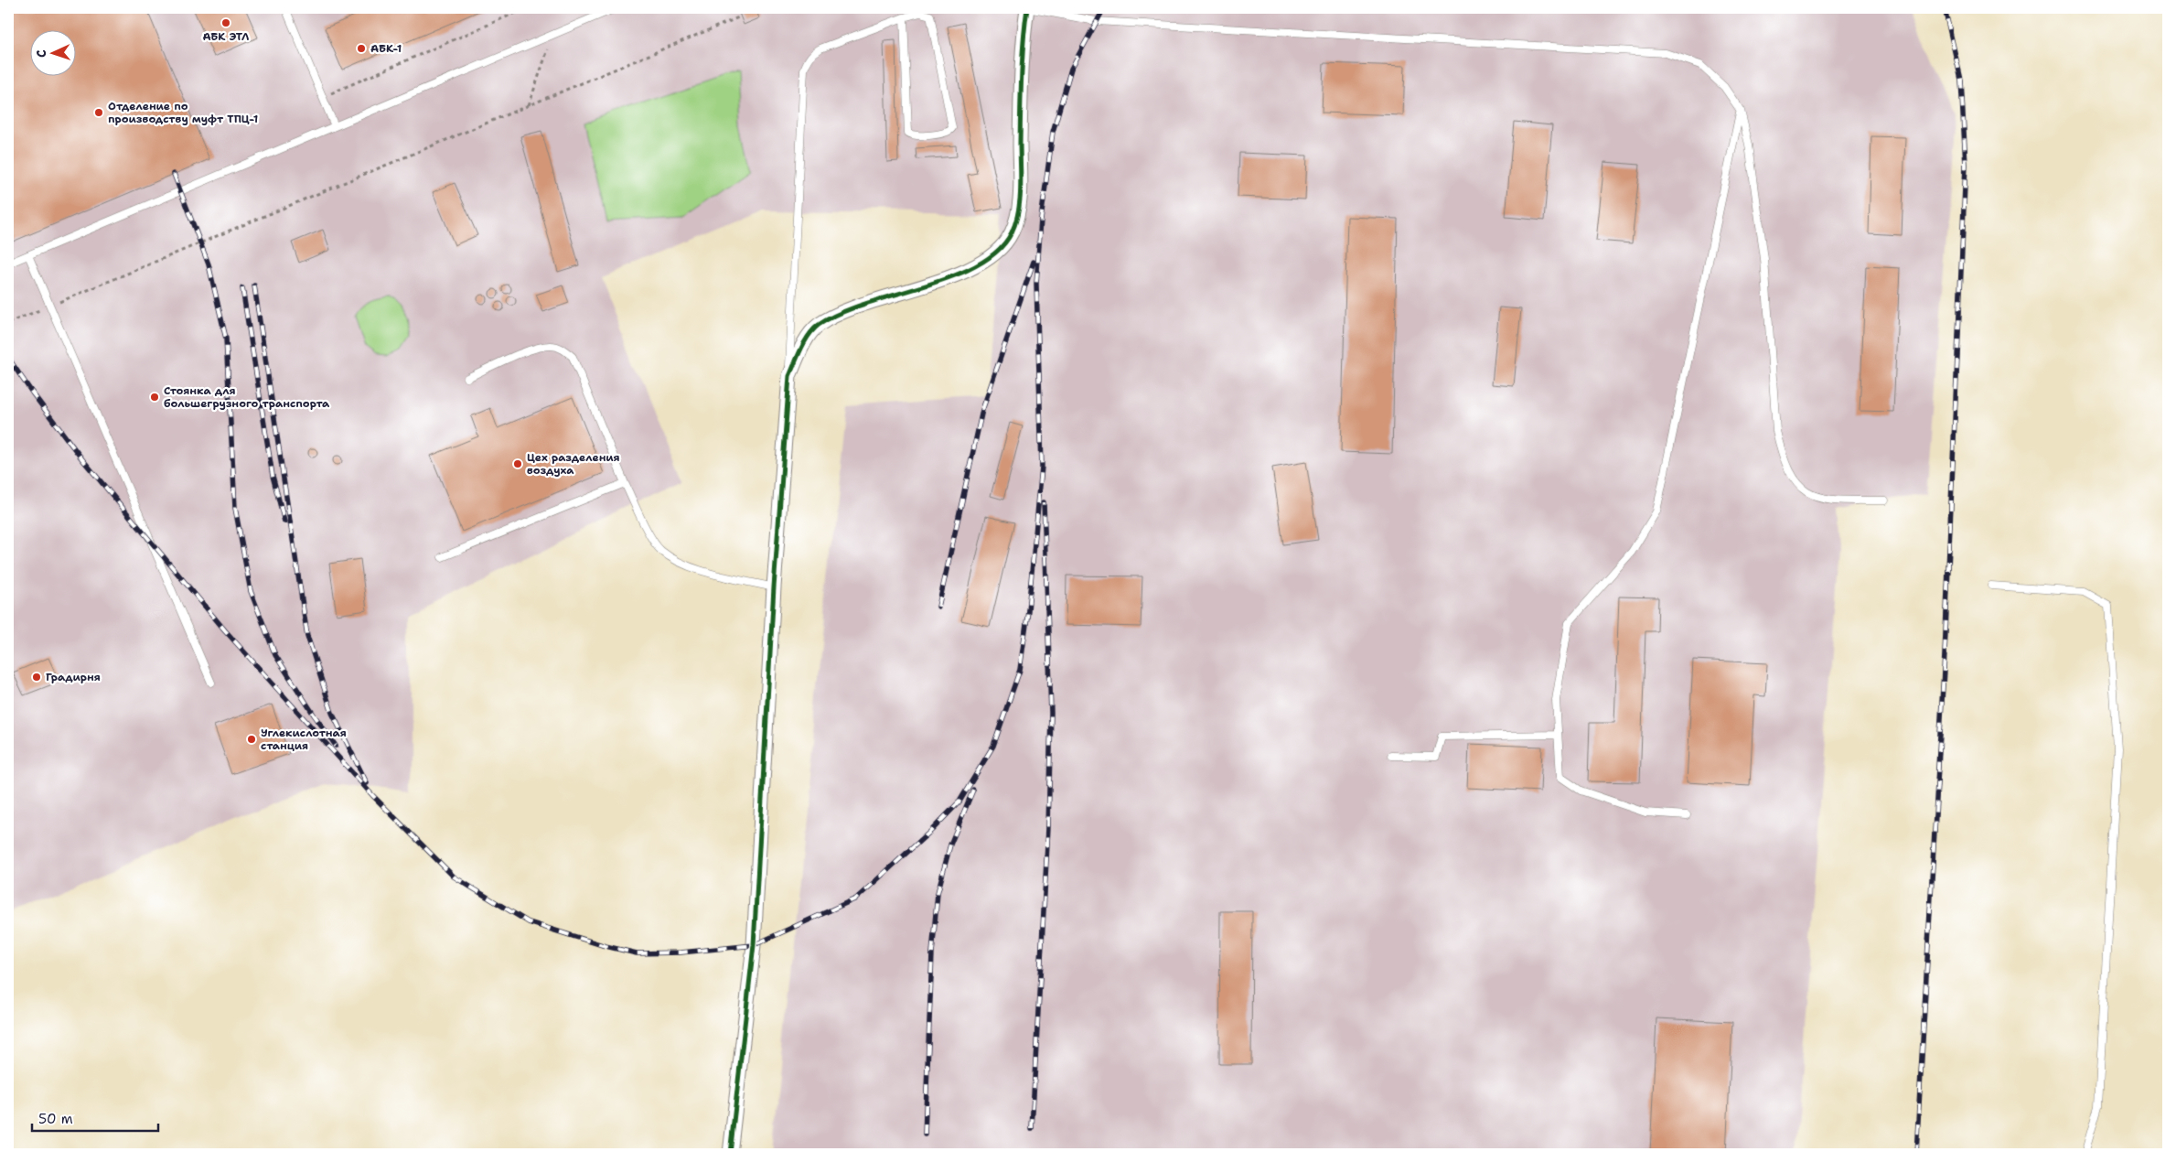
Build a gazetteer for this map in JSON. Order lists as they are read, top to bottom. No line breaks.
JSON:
{"places":["АБК ЭТЛ","АБК-1","Отделение по производству муфт ТПЦ-1","Стоянка для большегрузного транспорта","Цех разделения воздуха","Градирня","Углекислотная станция"],"scale_bar":"50 m","north":"left"}
